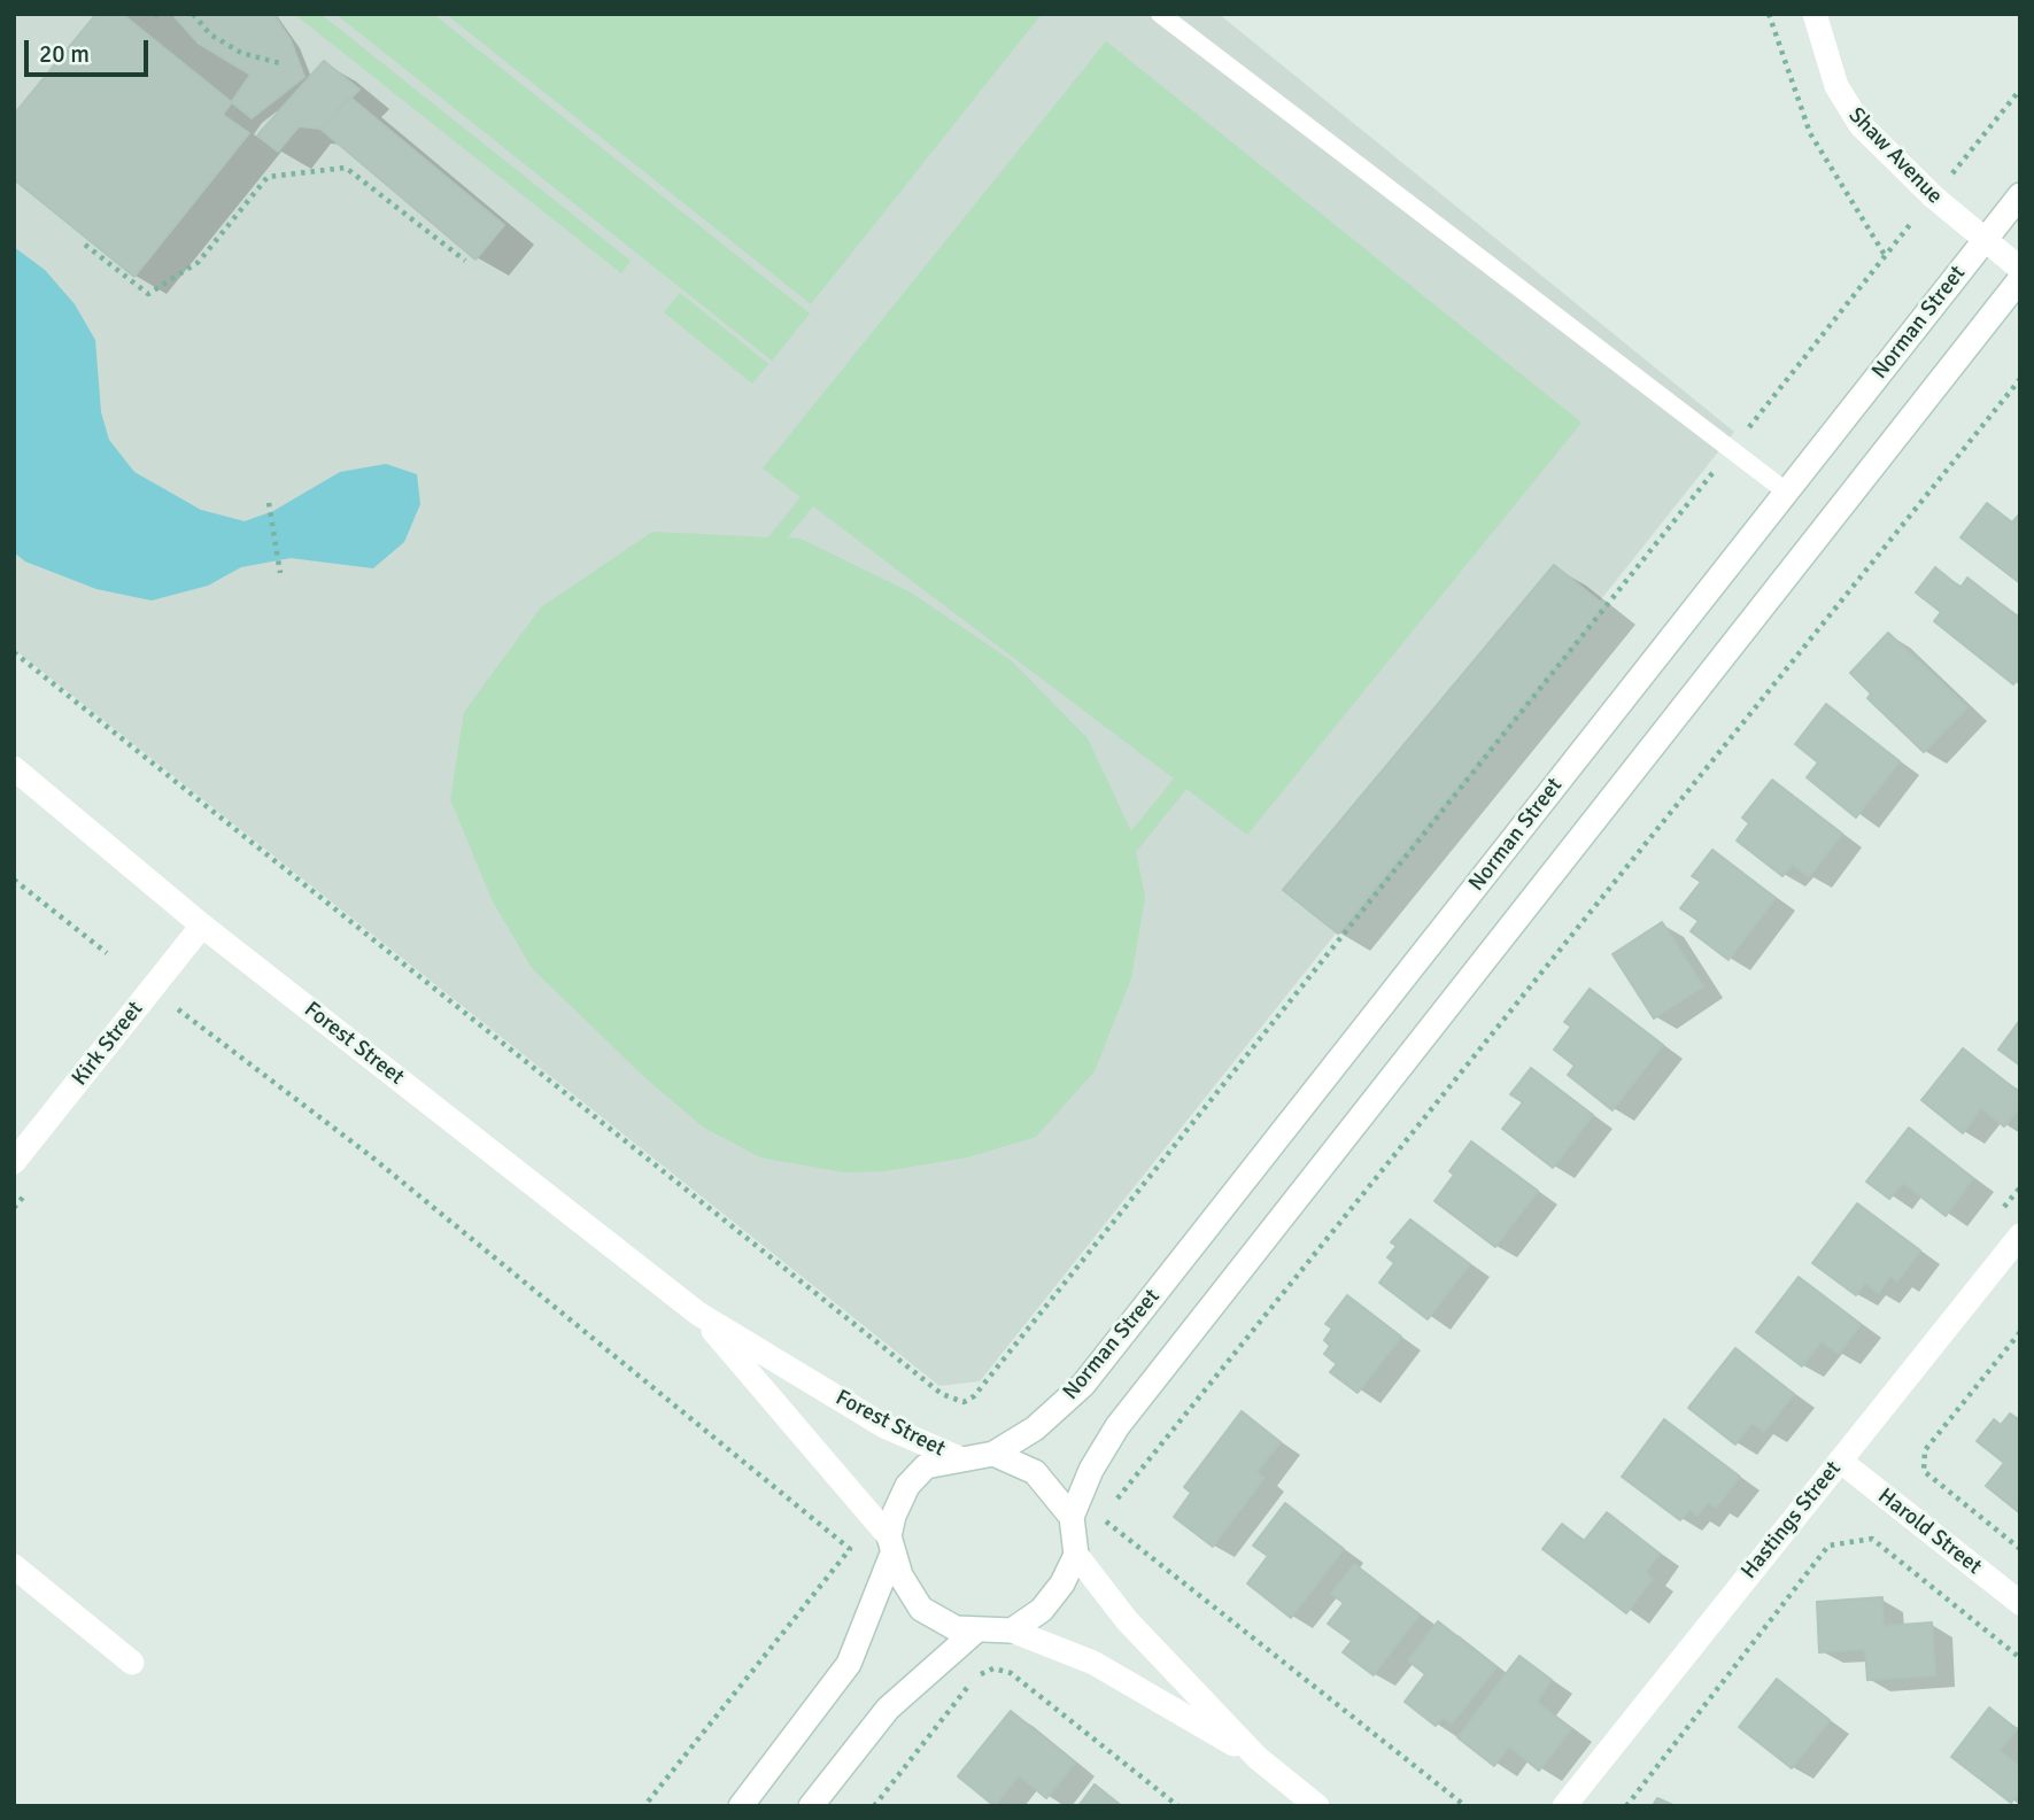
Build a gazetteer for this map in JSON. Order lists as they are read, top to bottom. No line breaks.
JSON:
{"streets":{"main road":["Shaw Avenue","Norman Street","Kirk Street","Forest Street","Hastings Street","Harold Street"]},"crossings":[["Shaw Avenue","Norman Street"],["Norman Street","Forest Street"],["Kirk Street","Forest Street"],["Hastings Street","Harold Street"]],"scale_bar":"20 m"}
